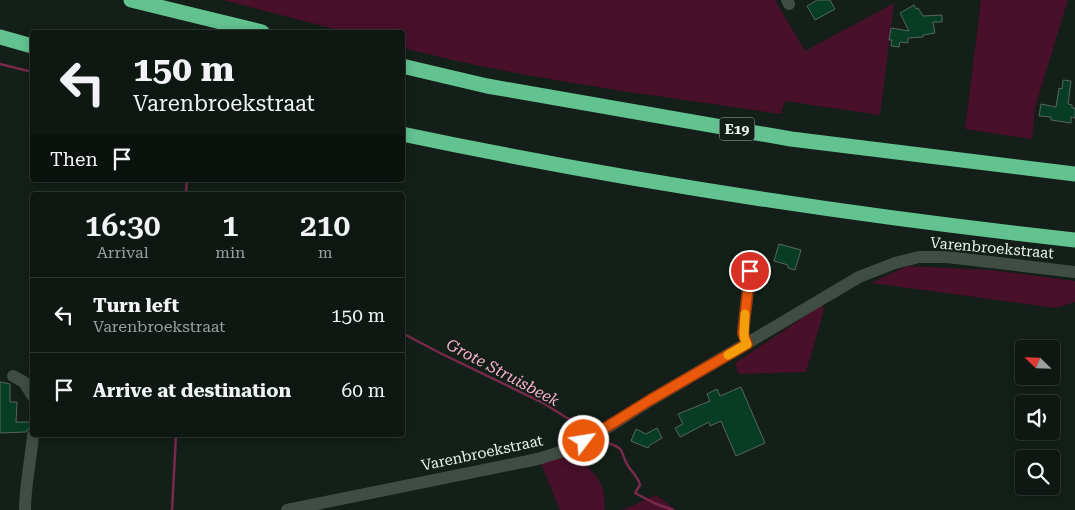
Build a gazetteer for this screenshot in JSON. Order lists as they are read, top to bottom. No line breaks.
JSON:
{"streets":{"highway":["E19"],"street":["Varenbroekstraat"]},"water":["Grote Struisbeek"],"north":"top left","page":{"turn":["150 m","Varenbroekstraat"],"then":"Then","eta":["16:30","Arrival","1","min","210","m"],"list":[{"name":"Turn left","note":"Varenbroekstraat","value":"150 m"},{"name":"Arrive at destination","value":"60 m"}]}}
